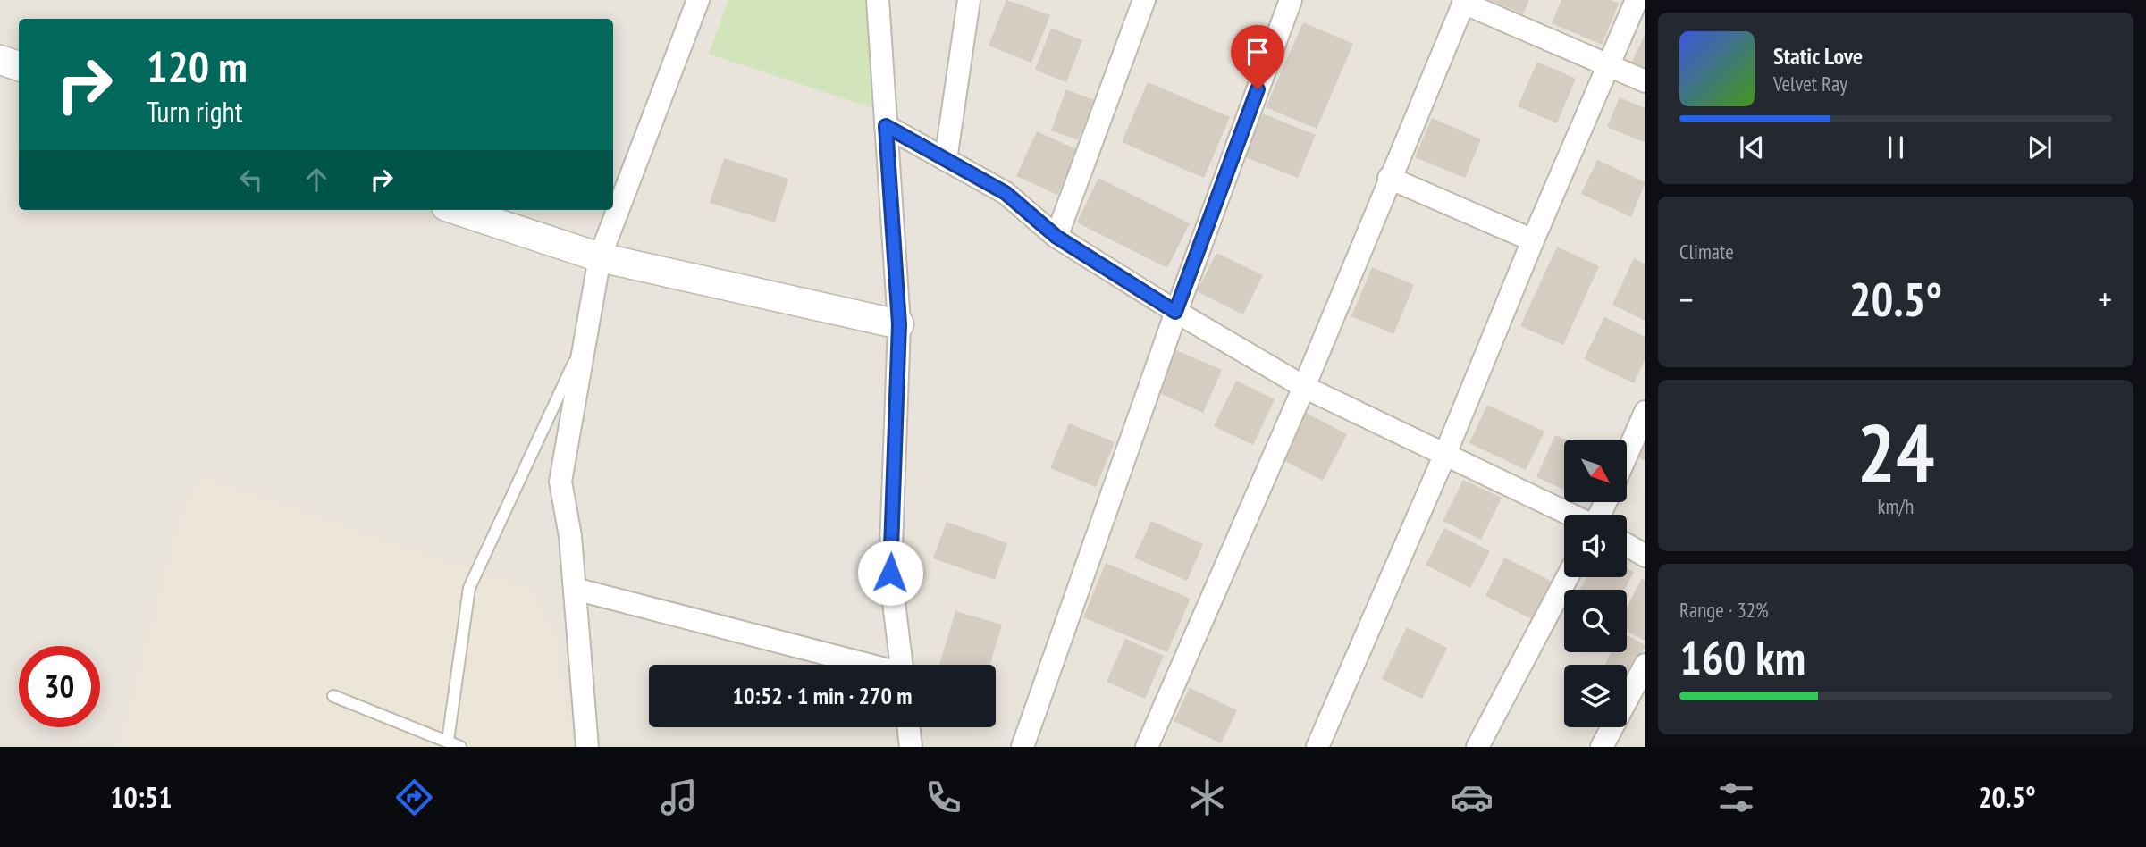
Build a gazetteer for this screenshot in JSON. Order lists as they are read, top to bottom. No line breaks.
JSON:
{"north":"bottom right","page":{"turn":["120 m","Turn right"],"song":["Static Love","Velvet Ray"],"tile":["Climate",["24","km/h"],["Range · 32%","160 km"]],"heat":["−","20.5°","+"],"limit":"30","trip":"10:52 · 1 min · 270 m","tabs":["10:51","20.5°"]}}
